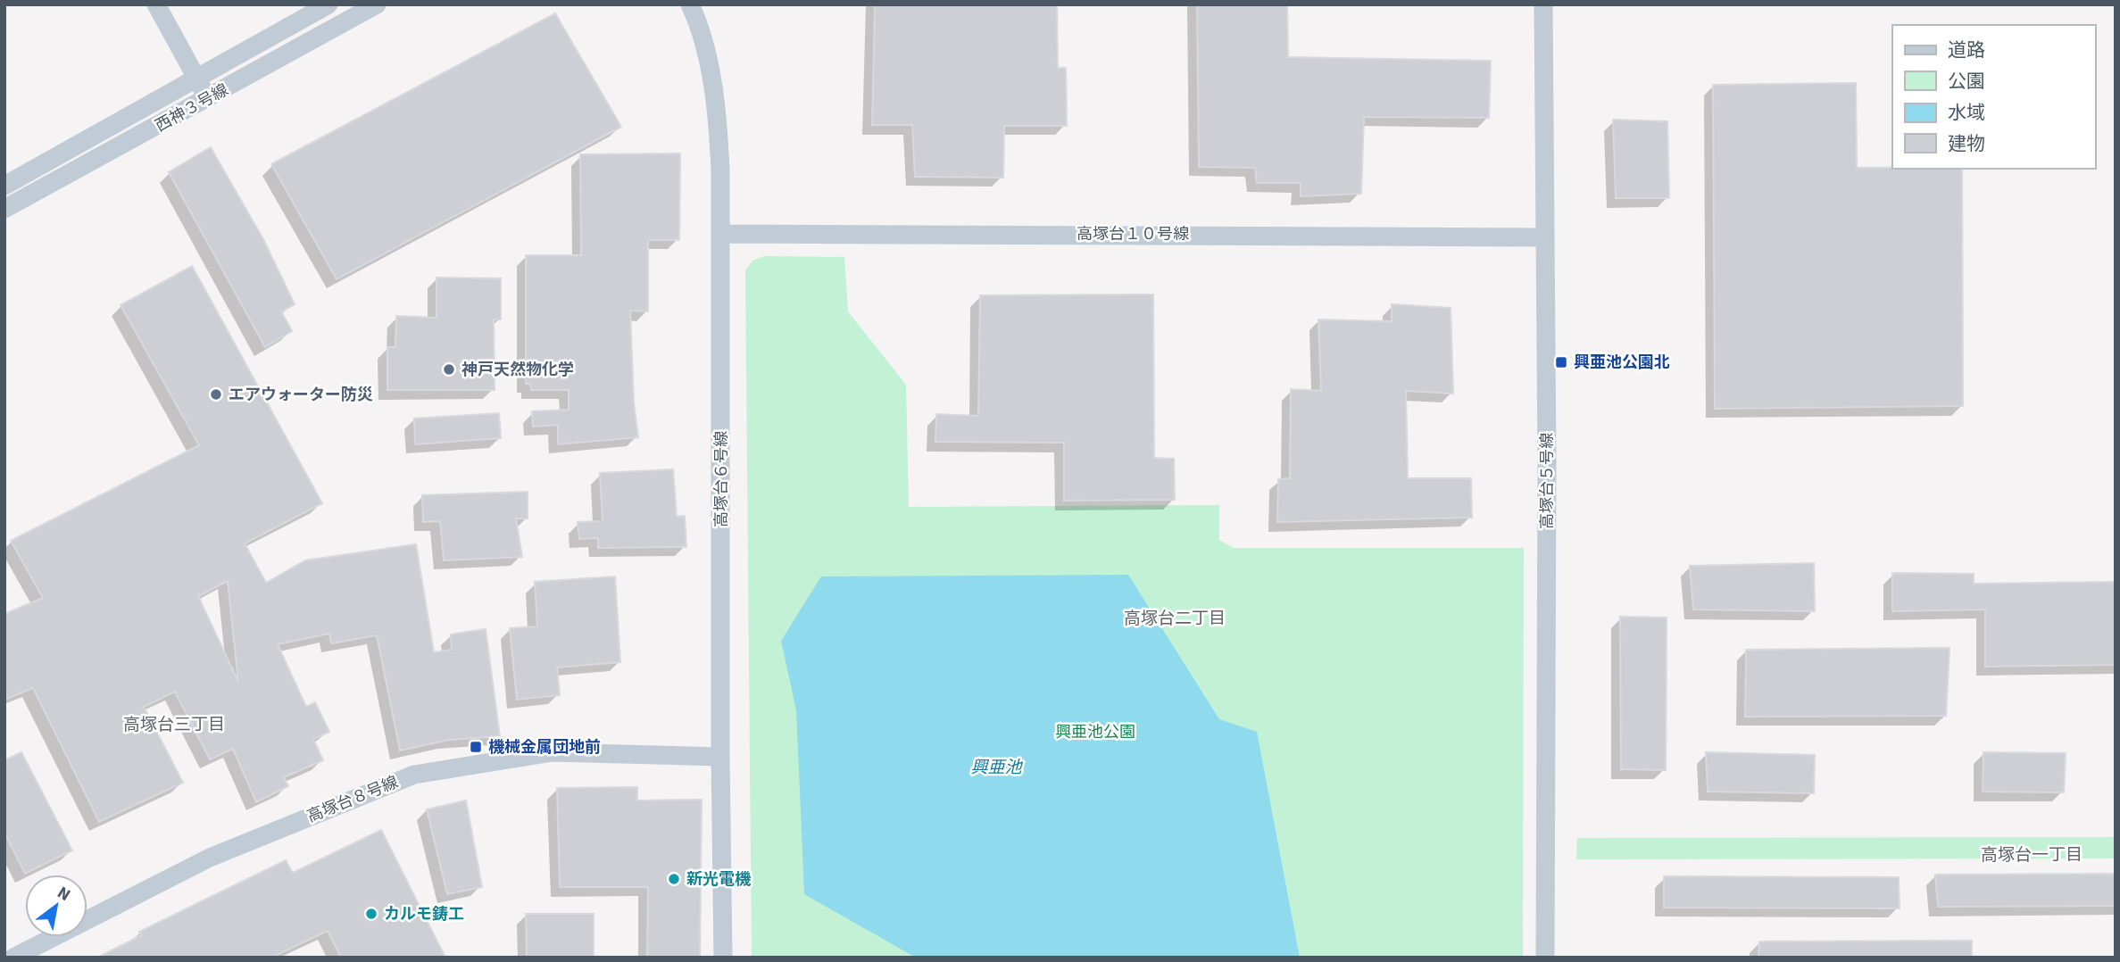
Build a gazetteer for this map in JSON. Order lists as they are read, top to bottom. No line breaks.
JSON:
{"streets":{"street":["西神３号線","高塚台１０号線","高塚台６号線","高塚台５号線","高塚台８号線"]},"crossings":[["高塚台１０号線","高塚台６号線"],["高塚台１０号線","高塚台５号線"],["高塚台６号線","高塚台８号線"]],"districts":["高塚台二丁目","高塚台三丁目","高塚台一丁目"],"water":["興亜池"],"parks":["興亜池公園"],"places":{"transit":["興亜池公園北","機械金属団地前"],"other":["神戸天然物化学","エアウォーター防災","新光電機","カルモ鋳工"]},"legend":["道路","公園","水域","建物"],"north":"top right"}
